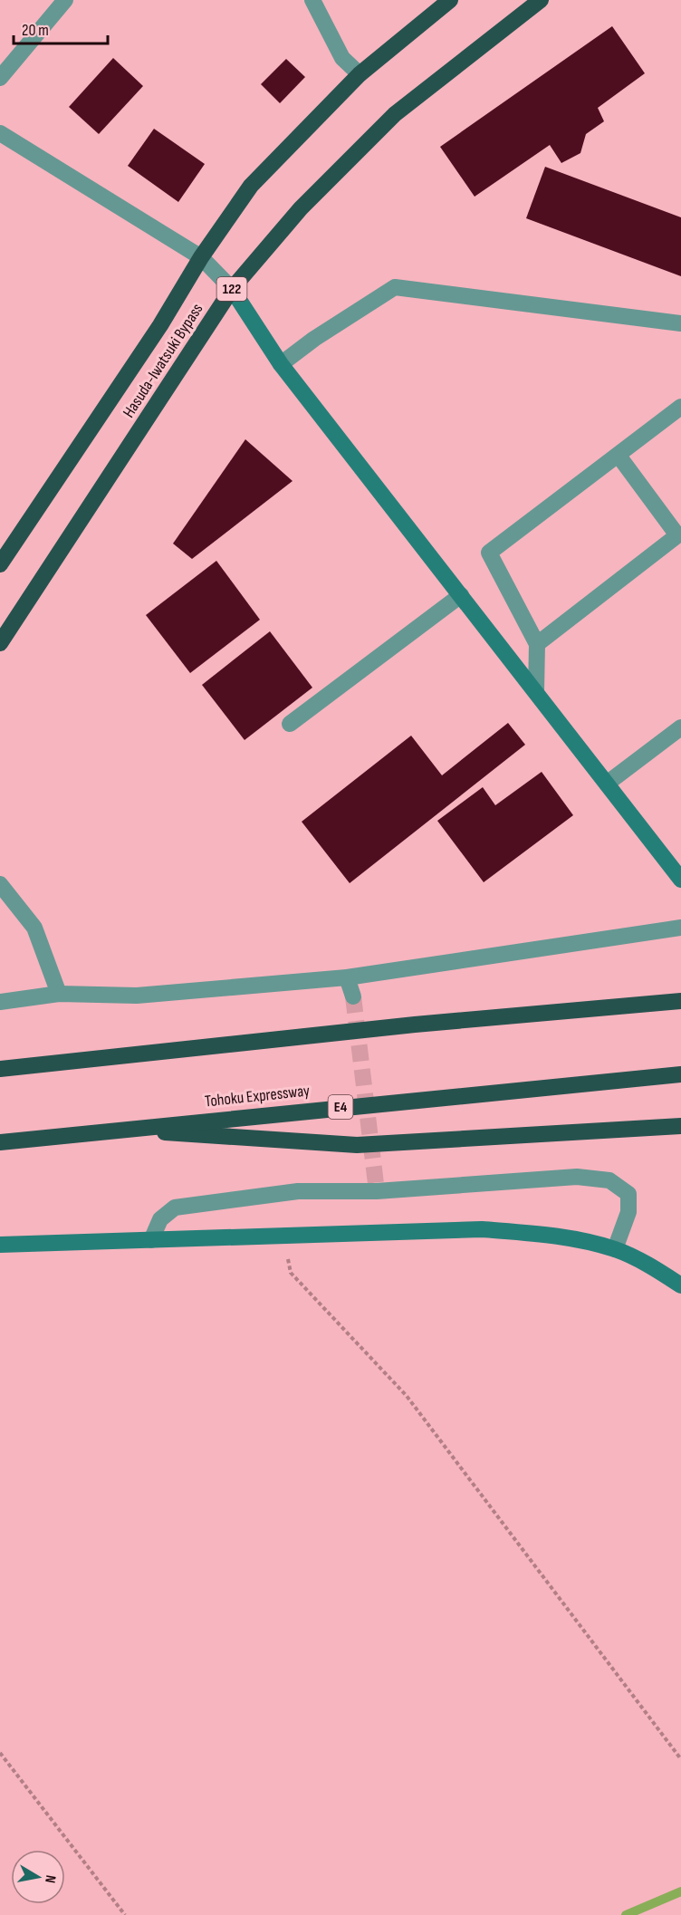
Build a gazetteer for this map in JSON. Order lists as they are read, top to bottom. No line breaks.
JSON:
{"streets":{"highway":["122","Hasuda-Iwatsuki Bypass","Tohoku Expressway","E4"]},"scale_bar":"20 m","north":"right"}
